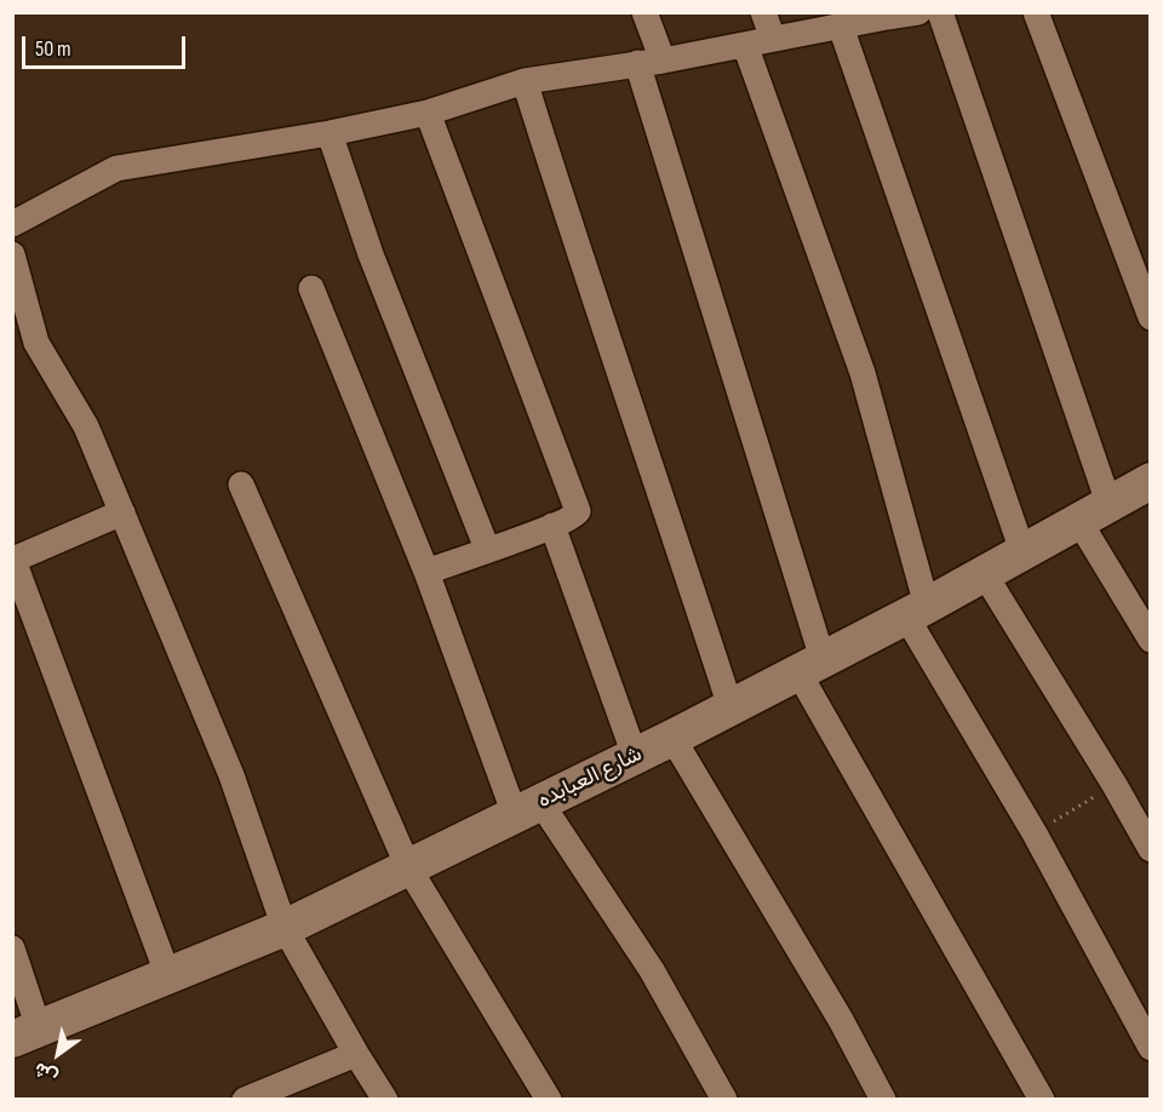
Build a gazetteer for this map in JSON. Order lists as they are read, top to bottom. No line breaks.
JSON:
{"streets":{"street":["شارع العبابده"]},"scale_bar":"50 m","north":"bottom left"}
